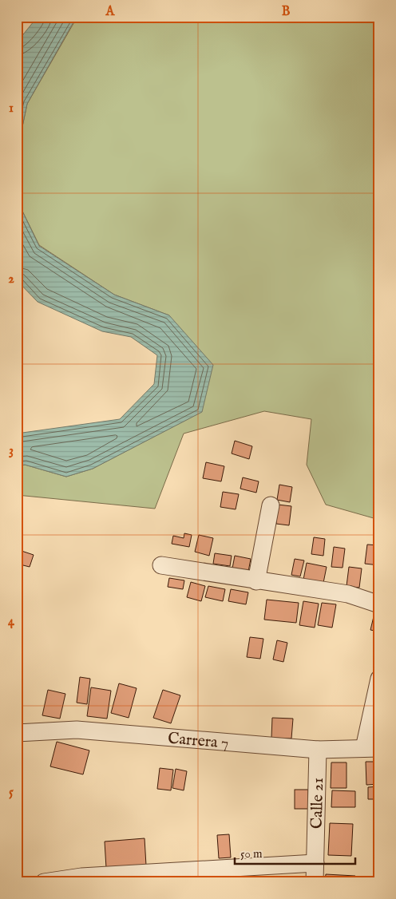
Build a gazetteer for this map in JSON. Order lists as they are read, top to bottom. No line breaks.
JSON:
{"streets":{"street":["Carrera 7","Calle 21"]},"crossings":[["Carrera 7","Calle 21"]],"scale_bar":"50 m","grid":{"columns":["A","B"],"rows":["1","2","3","4","5"]}}
